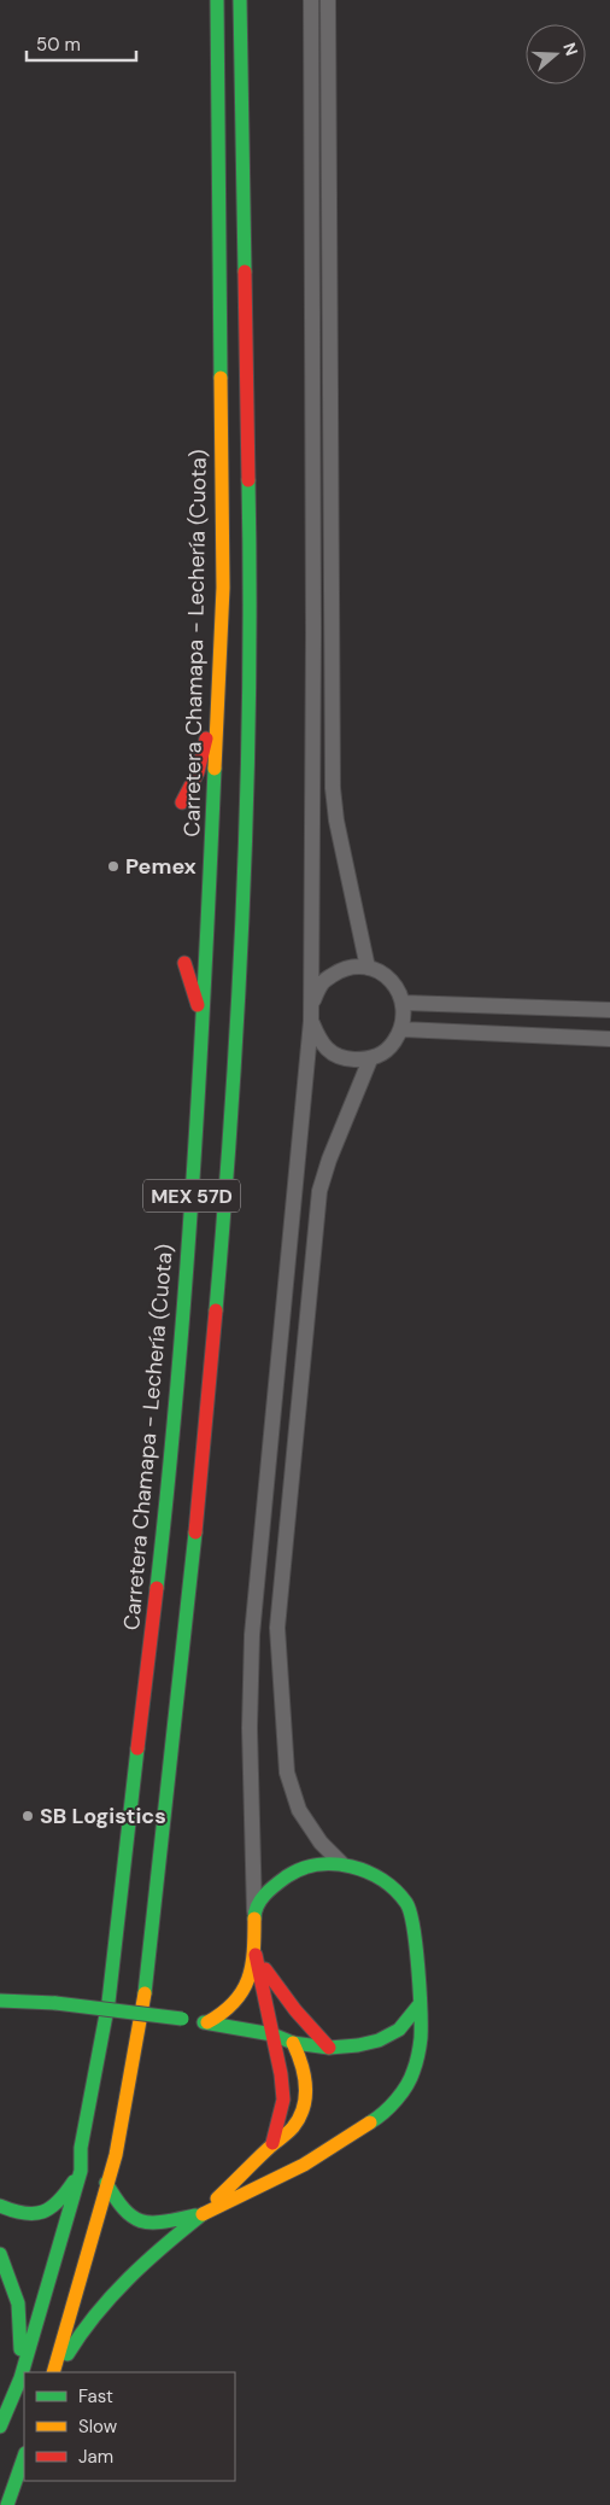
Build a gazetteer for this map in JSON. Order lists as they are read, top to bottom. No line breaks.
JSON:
{"streets":{"main road":["Carretera Chamapa - Lechería (Cuota)","MEX 57D"]},"places":["Pemex","SB Logistics"],"legend":["Fast","Slow","Jam"],"scale_bar":"50 m","north":"right"}
